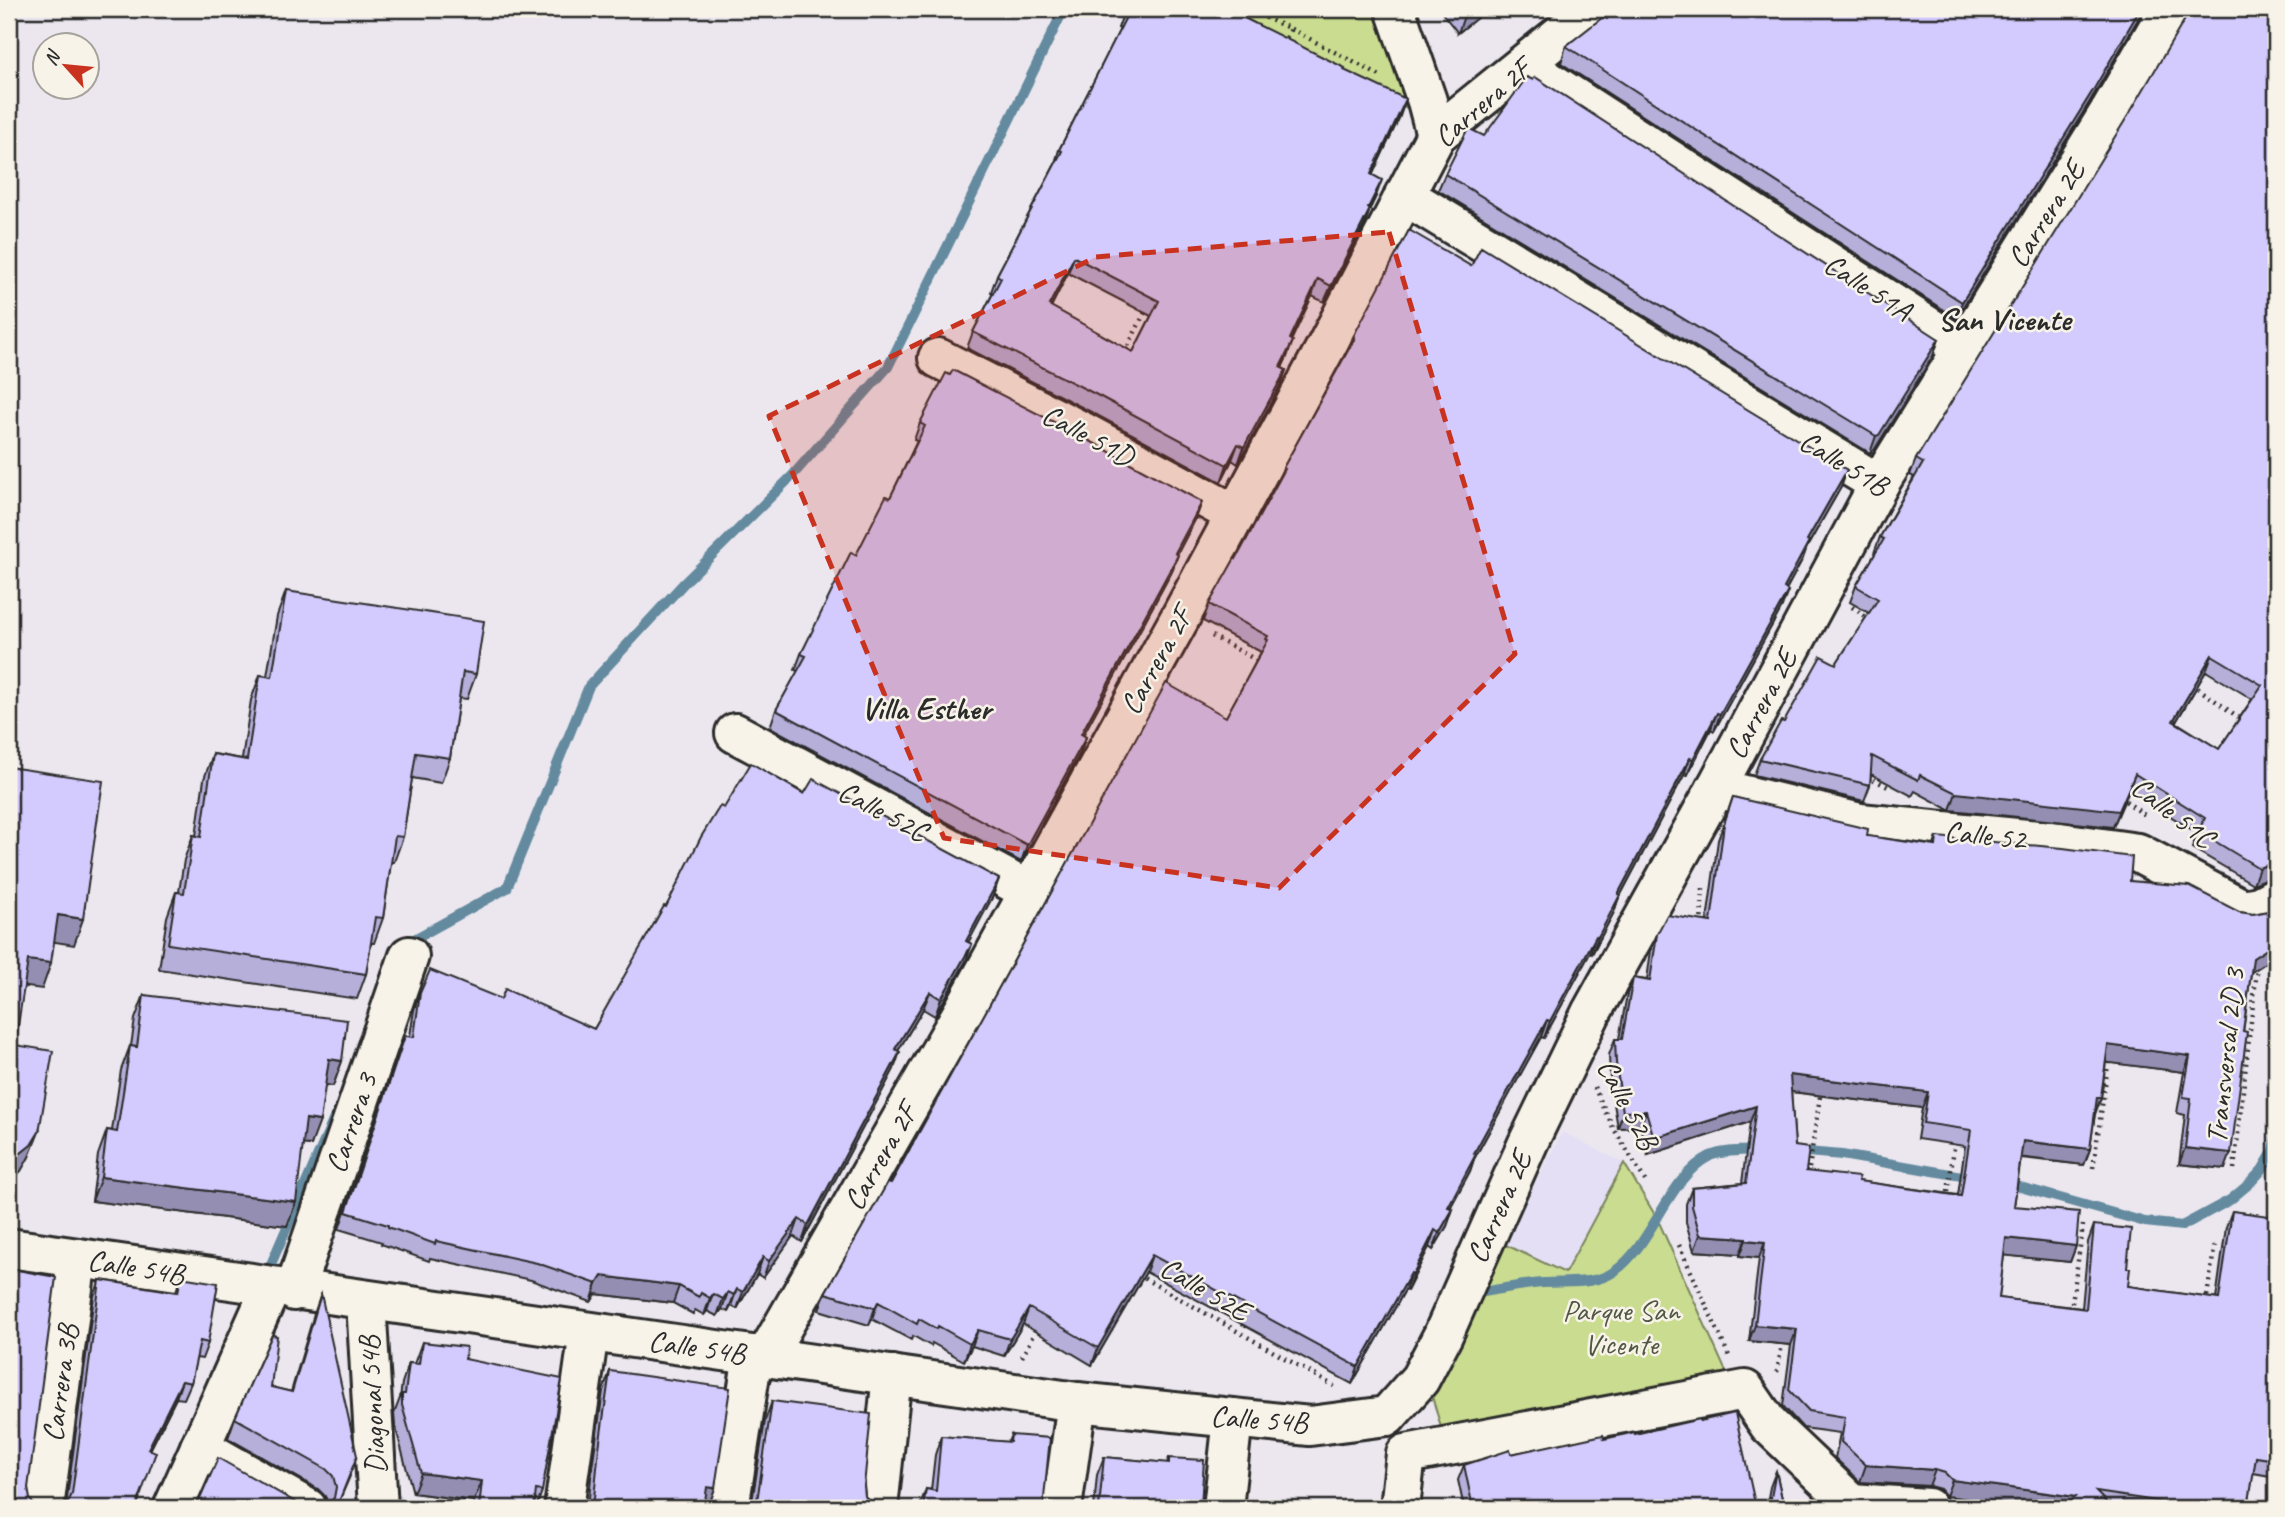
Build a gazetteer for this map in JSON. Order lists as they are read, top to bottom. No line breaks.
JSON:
{"streets":{"street":["Carrera 2F","Carrera 2E","Calle 51A","Calle 51D","Calle 51B","Calle 52C","Calle 52","Carrera 3","Calle 54B","Carrera 3B","Diagonal 54B"],"path":["Calle 51C","Transversal 2D 3","Calle 52B","Calle 52E"]},"crossings":[["Carrera 2F","Calle 51A"],["Carrera 2F","Calle 51D"],["Carrera 2F","Calle 51B"],["Carrera 2F","Calle 52C"],["Carrera 2F","Calle 54B"],["Carrera 2E","Calle 51A"],["Carrera 2E","Calle 51B"],["Carrera 2E","Calle 52"],["Carrera 2E","Calle 52B"],["Carrera 2E","Calle 54B"],["Calle 51C","Calle 52"],["Calle 52","Transversal 2D 3"],["Carrera 3","Calle 54B"],["Calle 54B","Carrera 3B"],["Calle 54B","Diagonal 54B"]],"districts":["San Vicente","Villa Esther"],"parks":["Parque San Vicente"],"north":"top left"}
